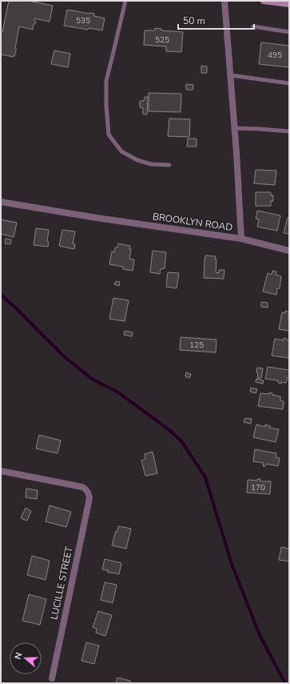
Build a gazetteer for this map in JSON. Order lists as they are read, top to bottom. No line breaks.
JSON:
{"streets":{"street":["BROOKLYN ROAD","LUCILLE STREET"]},"house_numbers":["535","525","495","125","170"],"scale_bar":"50 m","north":"left"}
